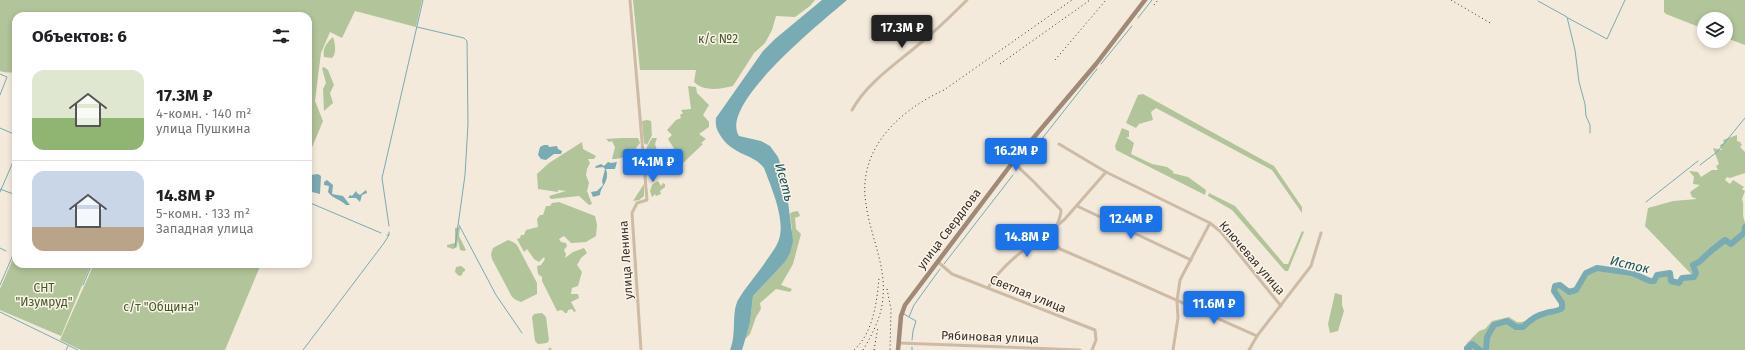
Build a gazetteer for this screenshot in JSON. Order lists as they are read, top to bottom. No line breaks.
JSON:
{"streets":{"main road":["улица Свердлова"],"street":["Ключевая улица","улица Ленина","Светлая улица","Рябиновая улица"]},"crossings":[["улица Свердлова","Светлая улица"],["улица Свердлова","Рябиновая улица"]],"water":["Исеть","Исток"],"parks":["к/с №2","СНТ \"Изумруд\"","с/т \"Община\""],"page":{"heading":"Объектов: 6","price":["17.3M ₽","16.2M ₽","14.1M ₽","12.4M ₽","14.8M ₽","11.6M ₽"],"list":[{"name":"17.3M ₽","note":"4-комн. · 140 m² · улица Пушкина"},{"name":"14.8M ₽","note":"5-комн. · 133 m² · Западная улица"}]}}
